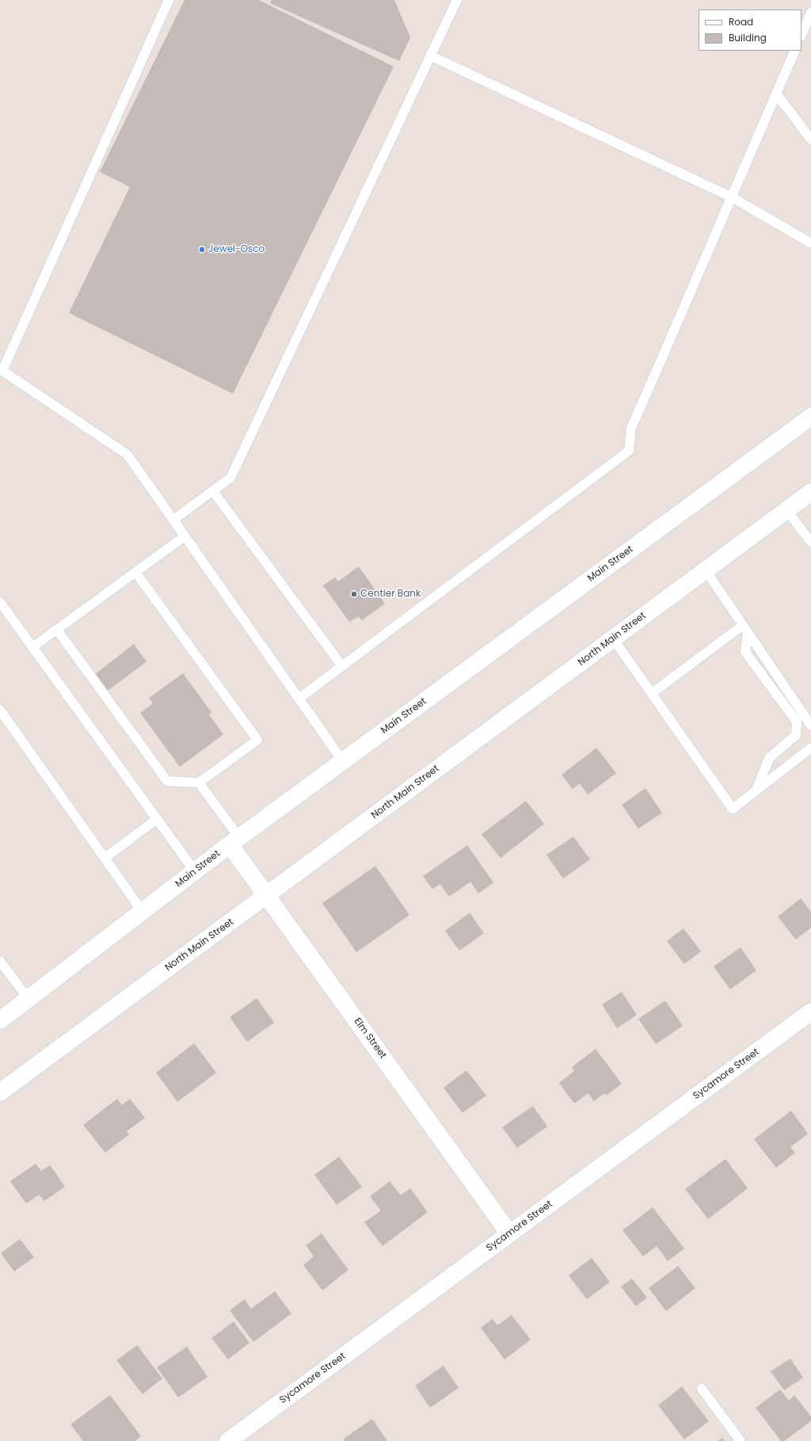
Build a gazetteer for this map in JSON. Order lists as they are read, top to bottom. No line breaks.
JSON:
{"streets":{"street":["Main Street","North Main Street","Elm Street","Sycamore Street"]},"crossings":[["Main Street","Elm Street"],["North Main Street","Elm Street"],["Elm Street","Sycamore Street"]],"places":["Jewel-Osco","Centier Bank"],"legend":["Road","Building"]}
